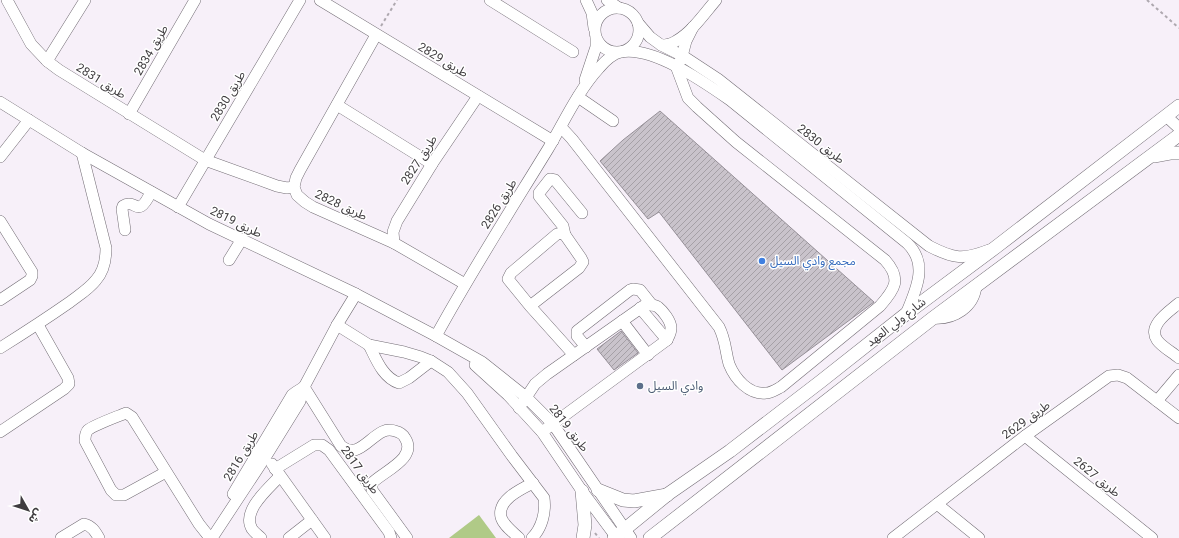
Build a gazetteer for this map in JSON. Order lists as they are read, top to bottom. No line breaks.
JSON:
{"streets":{"main road":["شارع ولي العهد"],"street":["طريق 2834","طريق 2829","طريق 2831","طريق 2830","طريق 2827","طريق 2826","طريق 2828","طريق 2819","طريق 2629","طريق 2816","طريق 2817","طريق 2627"]},"crossings":[["طريق 2834","طريق 2831"],["طريق 2829","طريق 2827"],["طريق 2829","طريق 2826"],["طريق 2831","طريق 2830"],["طريق 2831","طريق 2828"],["طريق 2830","طريق 2826"],["طريق 2830","طريق 2819"],["طريق 2830","شارع ولي العهد"],["طريق 2827","طريق 2828"],["طريق 2826","طريق 2828"],["طريق 2826","طريق 2819"],["طريق 2819","شارع ولي العهد"],["طريق 2819","طريق 2816"],["طريق 2629","طريق 2627"]],"places":["مجمع وادي السيل","وادي السيل"],"north":"bottom right"}
